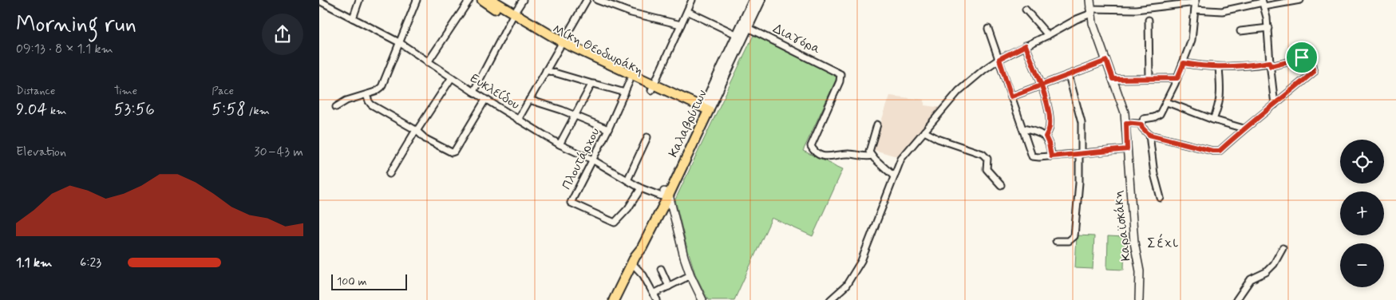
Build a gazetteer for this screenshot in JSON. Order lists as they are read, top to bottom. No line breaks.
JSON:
{"streets":{"main road":["Μίκη Θεοδωράκη","Καλαβρύτων"],"street":["Διαγόρα","Ευκλείδου","Πλουτάρχου","Καραϊσκάκη"]},"crossings":[["Διαγόρα","Καλαβρύτων"],["Μίκη Θεοδωράκη","Καλαβρύτων"],["Μίκη Θεοδωράκη","Πλουτάρχου"],["Ευκλείδου","Καλαβρύτων"],["Ευκλείδου","Πλουτάρχου"]],"districts":["Σέχι"],"scale_bar":"100 m","page":{"heading":["Morning run","09:13 · 8 × 1.1 km"],"stats":[["Distance","9.04 km"],["Time","53:56"],["Pace","5:58 /km"]],"chart":["Elevation","30–43 m"],"map_buttons":["+","−"],"list":[{"name":"1.1 km","note":"6:23"}],"scale":"100 m"}}
